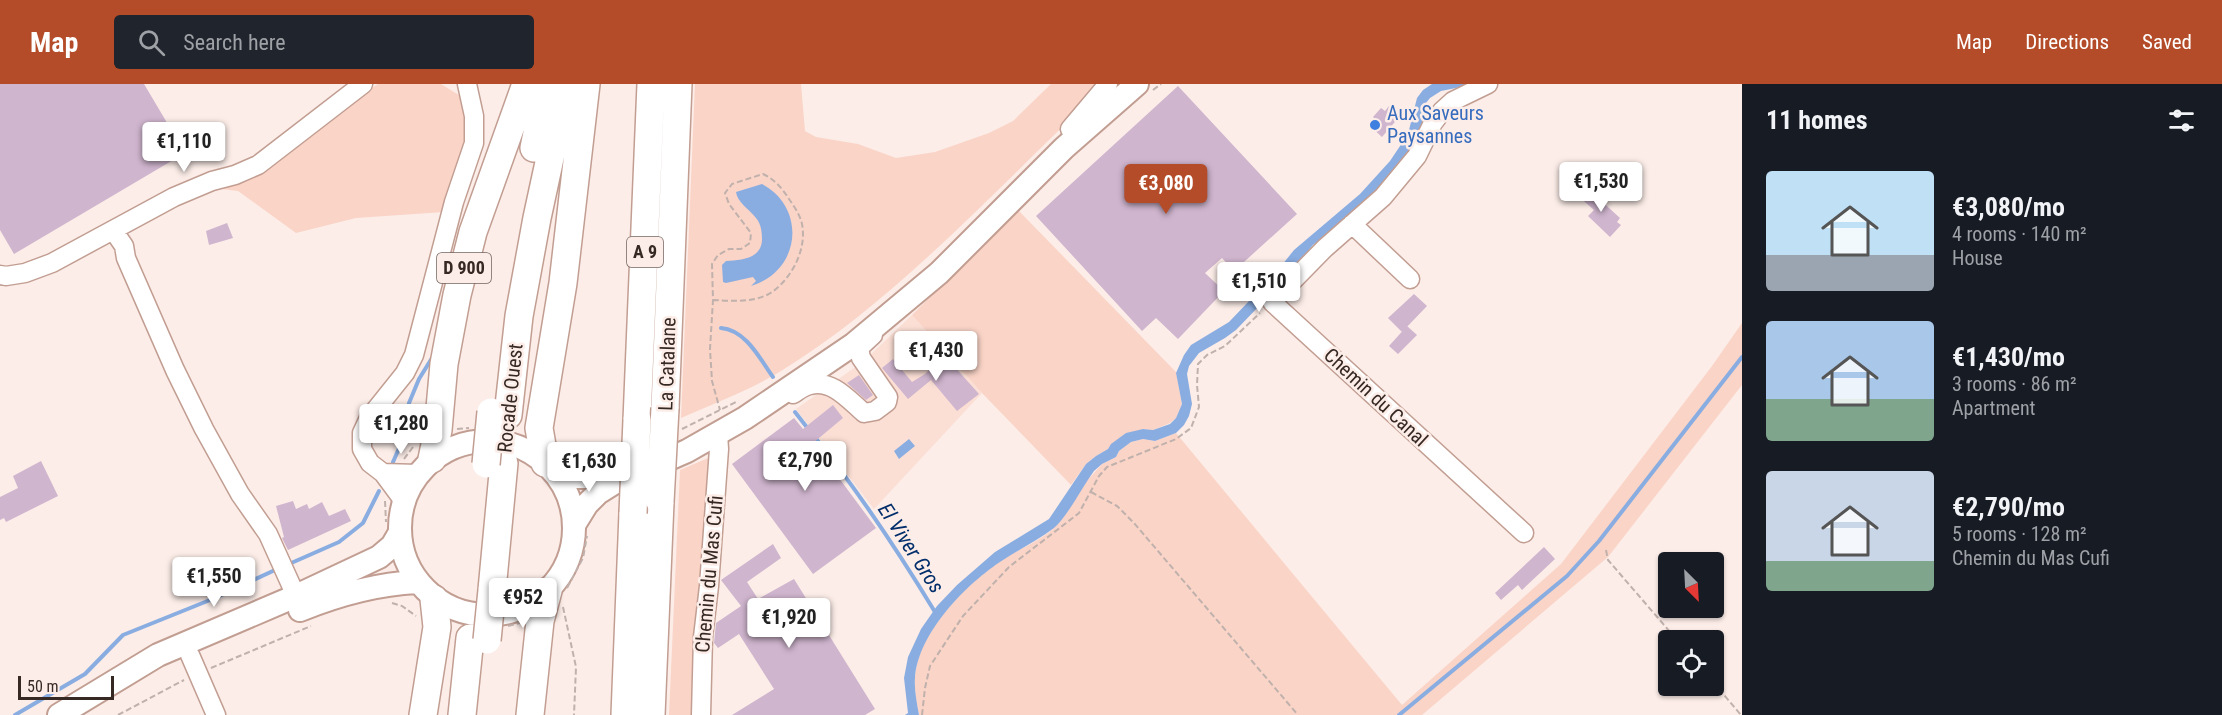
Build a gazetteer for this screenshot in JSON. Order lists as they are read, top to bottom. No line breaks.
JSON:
{"streets":{"highway":["A 9","D 900","La Catalane","Rocade Ouest"],"street":["Chemin du Canal","Chemin du Mas Cufi"]},"water":["El Viver Gros"],"places":["Aux Saveurs Paysannes"],"scale_bar":"50 m","north":"bottom right","page":{"header":"Map","search":"Search here","nav":["Map","Directions","Saved"],"heading":"11 homes","price":["€1,110","€1,530","€3,080","€1,510","€1,430","€1,280","€2,790","€1,630","€1,550","€952","€1,920"],"list":[{"name":"€3,080/mo","note":"4 rooms · 140 m² · House"},{"name":"€1,430/mo","note":"3 rooms · 86 m² · Apartment"},{"name":"€2,790/mo","note":"5 rooms · 128 m² · Chemin du Mas Cufi"}],"scale":"50 m"}}
